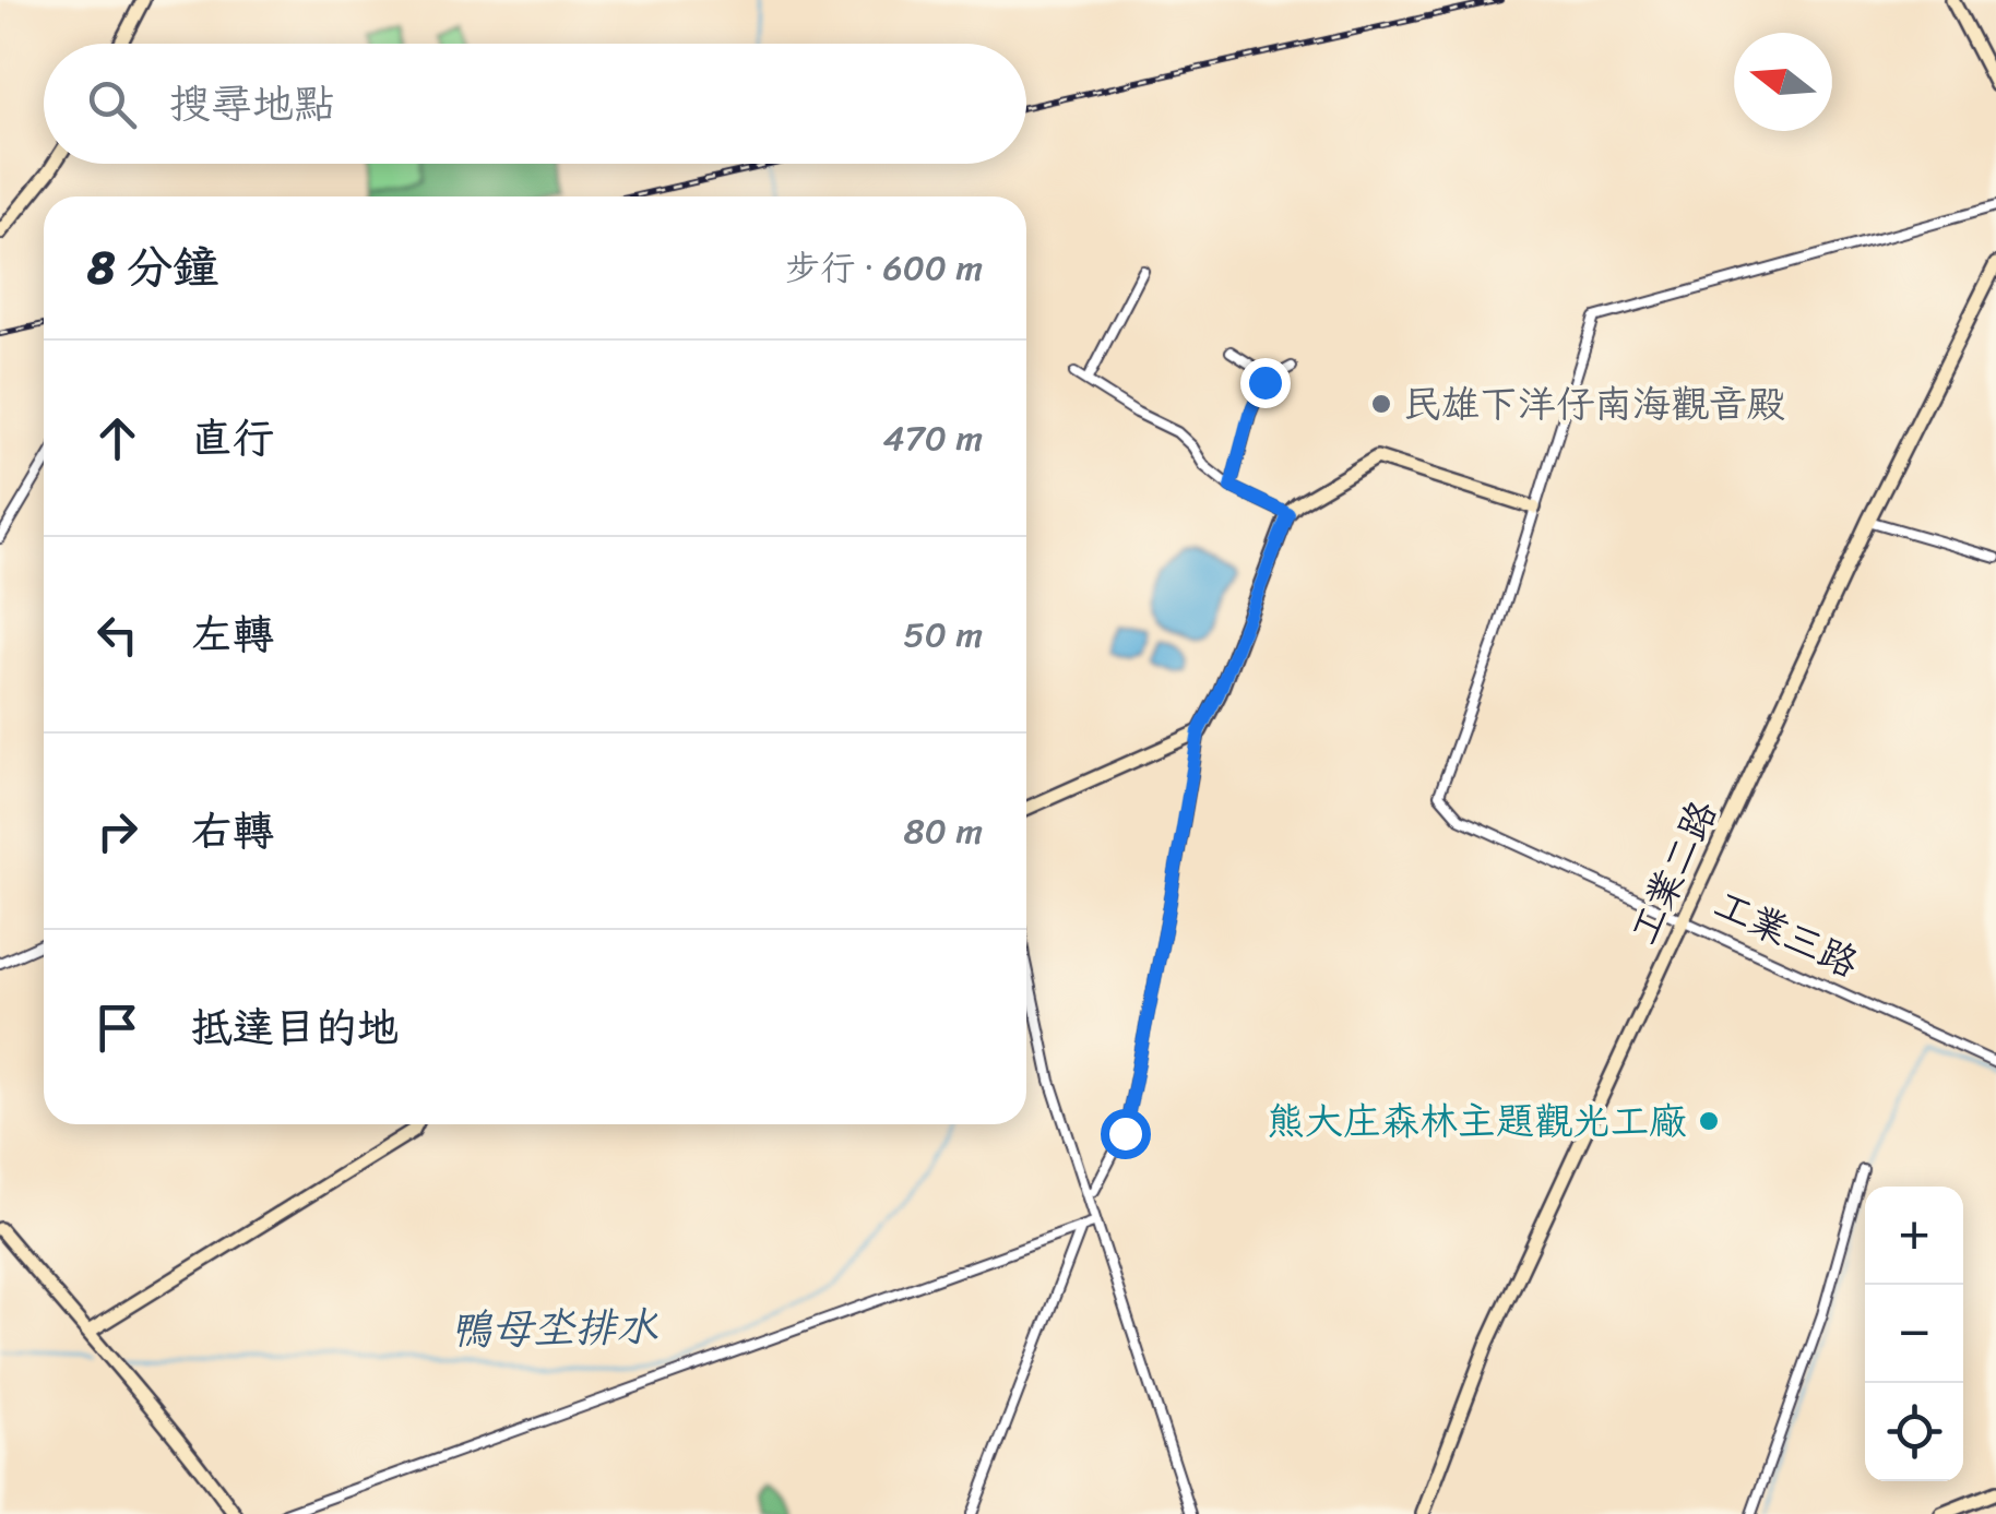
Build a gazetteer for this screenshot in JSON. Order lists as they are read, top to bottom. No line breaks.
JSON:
{"streets":{"street":["工業二路","工業三路"]},"crossings":[["工業二路","工業三路"]],"water":["鴨母坔排水"],"places":["民雄下洋仔南海觀音殿","熊大庄森林主題觀光工廠"],"north":"left","page":{"search":"搜尋地點","heading":["8 分鐘","步行 · 600 m"],"list":[["直行","470 m"],["左轉","50 m"],["右轉","80 m"],"抵達目的地"],"map_buttons":["+","−"]}}
